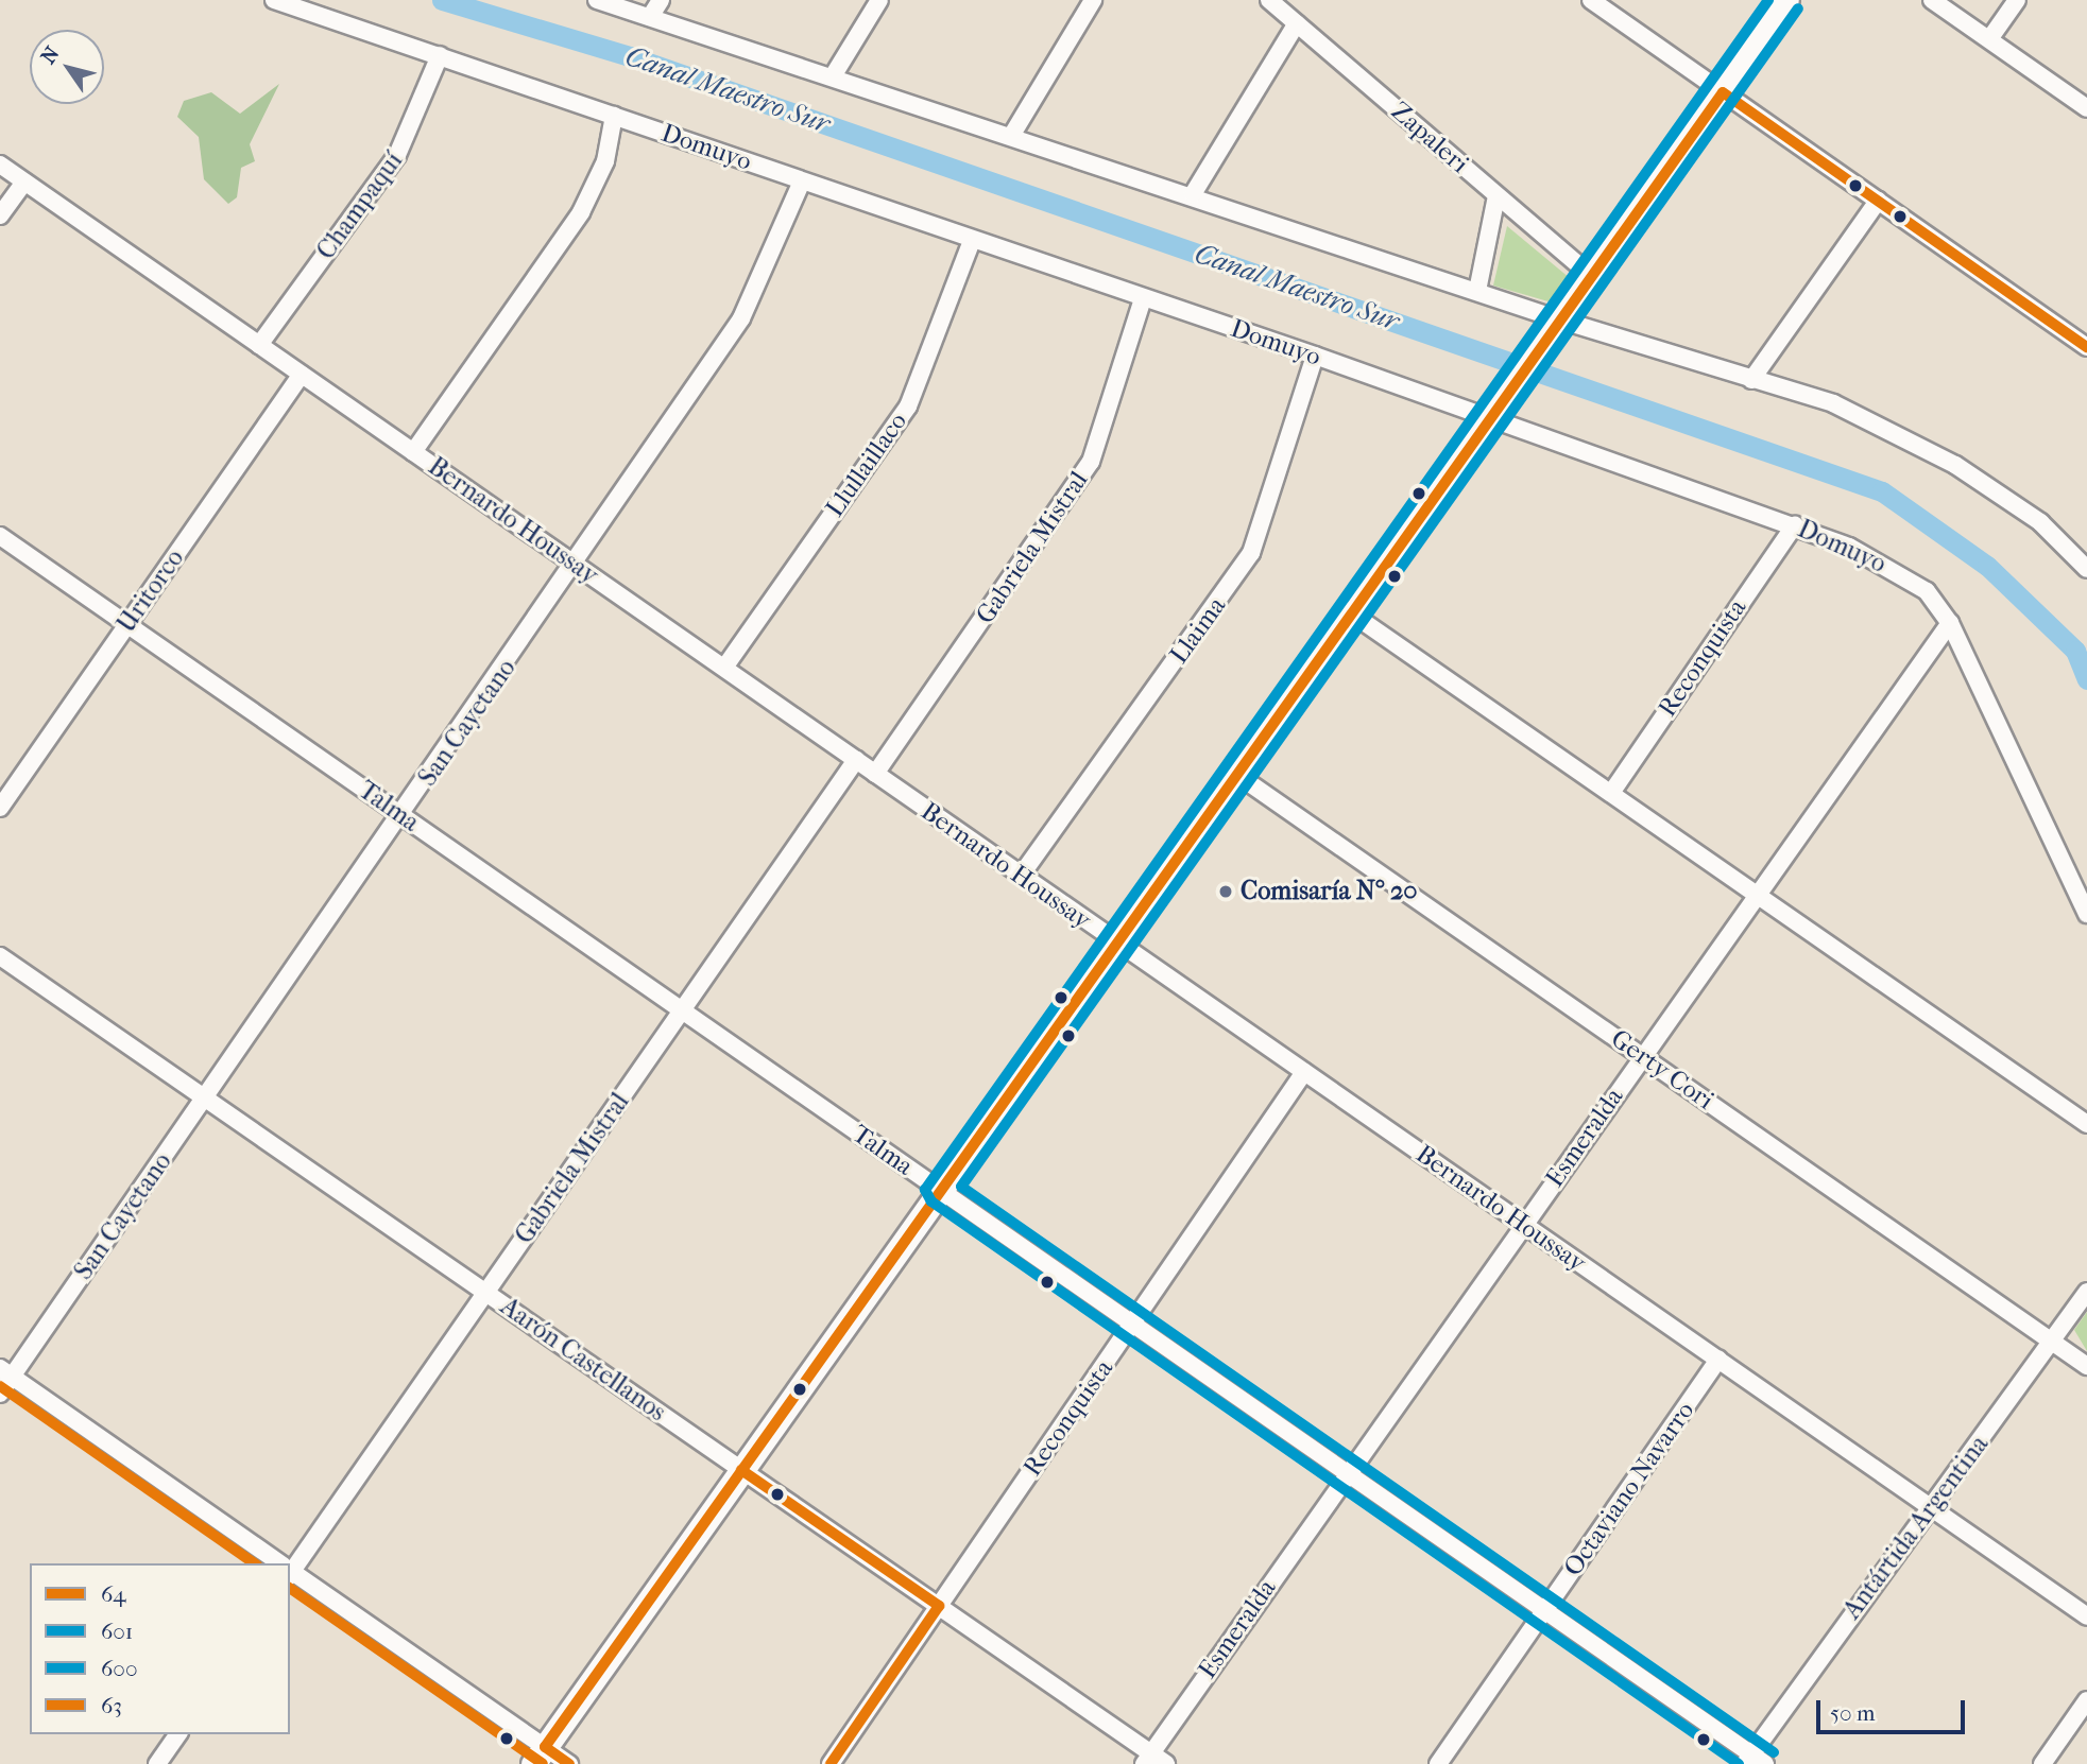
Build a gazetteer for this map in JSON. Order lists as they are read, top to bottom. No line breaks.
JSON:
{"streets":{"street":["Zapaleri","Domuyo","Champaquí","Llullaillaco","Bernardo Houssay","Gabriela Mistral","Uritorco","Llaima","Reconquista","San Cayetano","Talma","Gerty Cori","Esmeralda","Aarón Castellanos","Octaviano Navarro","Antártida Argentina"]},"crossings":[["Domuyo","Champaquí"],["Domuyo","Llullaillaco"],["Domuyo","Gabriela Mistral"],["Domuyo","Llaima"],["Domuyo","Reconquista"],["Domuyo","San Cayetano"],["Domuyo","Esmeralda"],["Champaquí","Bernardo Houssay"],["Llullaillaco","Bernardo Houssay"],["Bernardo Houssay","Gabriela Mistral"],["Bernardo Houssay","Uritorco"],["Bernardo Houssay","Llaima"],["Bernardo Houssay","Reconquista"],["Bernardo Houssay","San Cayetano"],["Bernardo Houssay","Esmeralda"],["Bernardo Houssay","Octaviano Navarro"],["Bernardo Houssay","Antártida Argentina"],["Gabriela Mistral","Talma"],["Gabriela Mistral","Aarón Castellanos"],["Uritorco","Talma"],["Reconquista","Talma"],["Reconquista","Aarón Castellanos"],["San Cayetano","Talma"],["San Cayetano","Aarón Castellanos"],["Talma","Esmeralda"],["Talma","Octaviano Navarro"],["Talma","Antártida Argentina"],["Gerty Cori","Esmeralda"],["Gerty Cori","Antártida Argentina"],["Esmeralda","Aarón Castellanos"]],"water":["Canal Maestro Sur"],"places":["Comisaría N° 20"],"lines":["transit line 600","transit line 601","transit line 64","transit line 63"],"legend":["64","601","600","63"],"scale_bar":"50 m","north":"top left"}
